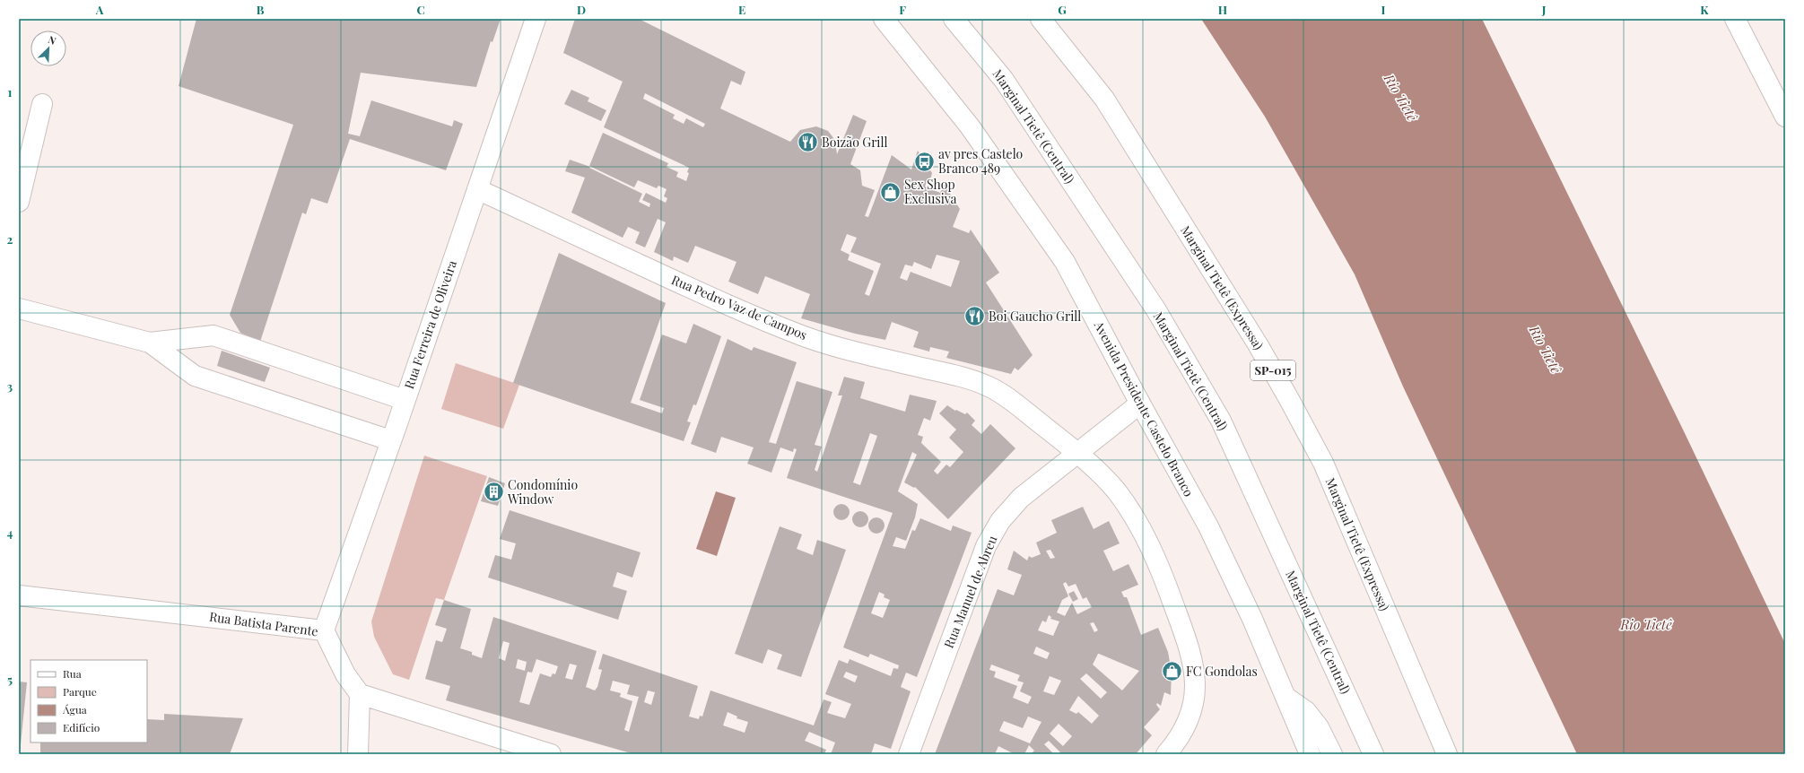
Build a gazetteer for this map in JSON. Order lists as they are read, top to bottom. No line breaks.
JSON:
{"streets":{"main road":["Marginal Tietê (Central)","Marginal Tietê (Expressa)","Rua Pedro Vaz de Campos","Rua Ferreira de Oliveira","SP-015","Avenida Presidente Castelo Branco","Rua Manuel de Abreu","Rua Batista Parente"]},"crossings":[["Rua Pedro Vaz de Campos","Rua Ferreira de Oliveira"],["Rua Pedro Vaz de Campos","Rua Manuel de Abreu"],["Rua Ferreira de Oliveira","Rua Batista Parente"],["Avenida Presidente Castelo Branco","Rua Manuel de Abreu"]],"water":["Rio Tietê"],"places":{"restaurant":["Boizão Grill","Boi Gaucho Grill"],"bus stop":["av pres Castelo Branco 489"],"shop":["Sex Shop Exclusiva","FC Gondolas"],"building":["Condomínio Window"]},"legend":["Rua","Parque","Água","Edifício"],"north":"top right","grid":{"columns":["A","B","C","D","E","F","G","H","I","J","K"],"rows":["1","2","3","4","5"]}}
